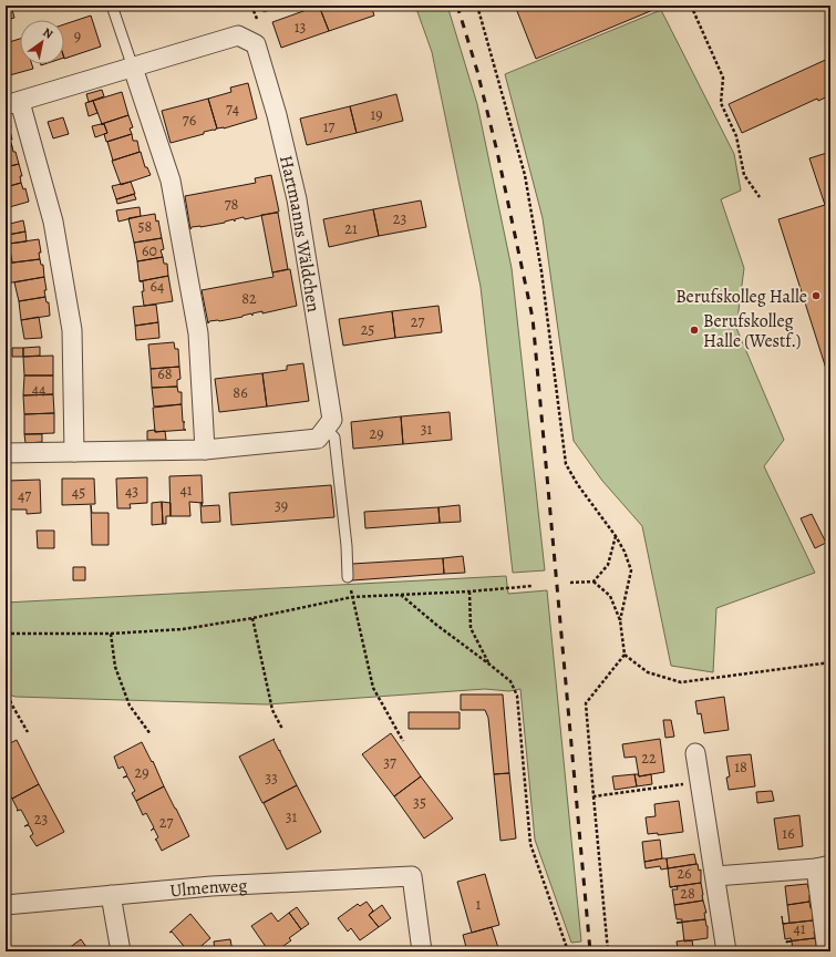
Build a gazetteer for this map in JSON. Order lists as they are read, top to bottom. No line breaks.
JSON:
{"streets":{"street":["Hartmanns Wäldchen","Ulmenweg"]},"places":["Berufskolleg Halle","Berufskolleg Halle (Westf.)"],"house_numbers":["13","9","74","19","76","17","78","23","58","21","60","64","82","27","25","68","44","86","31","29","41","43","45","47","39","22","37","18","29","33","35","31","23","27","16","26","28","1","41"],"north":"top right"}
